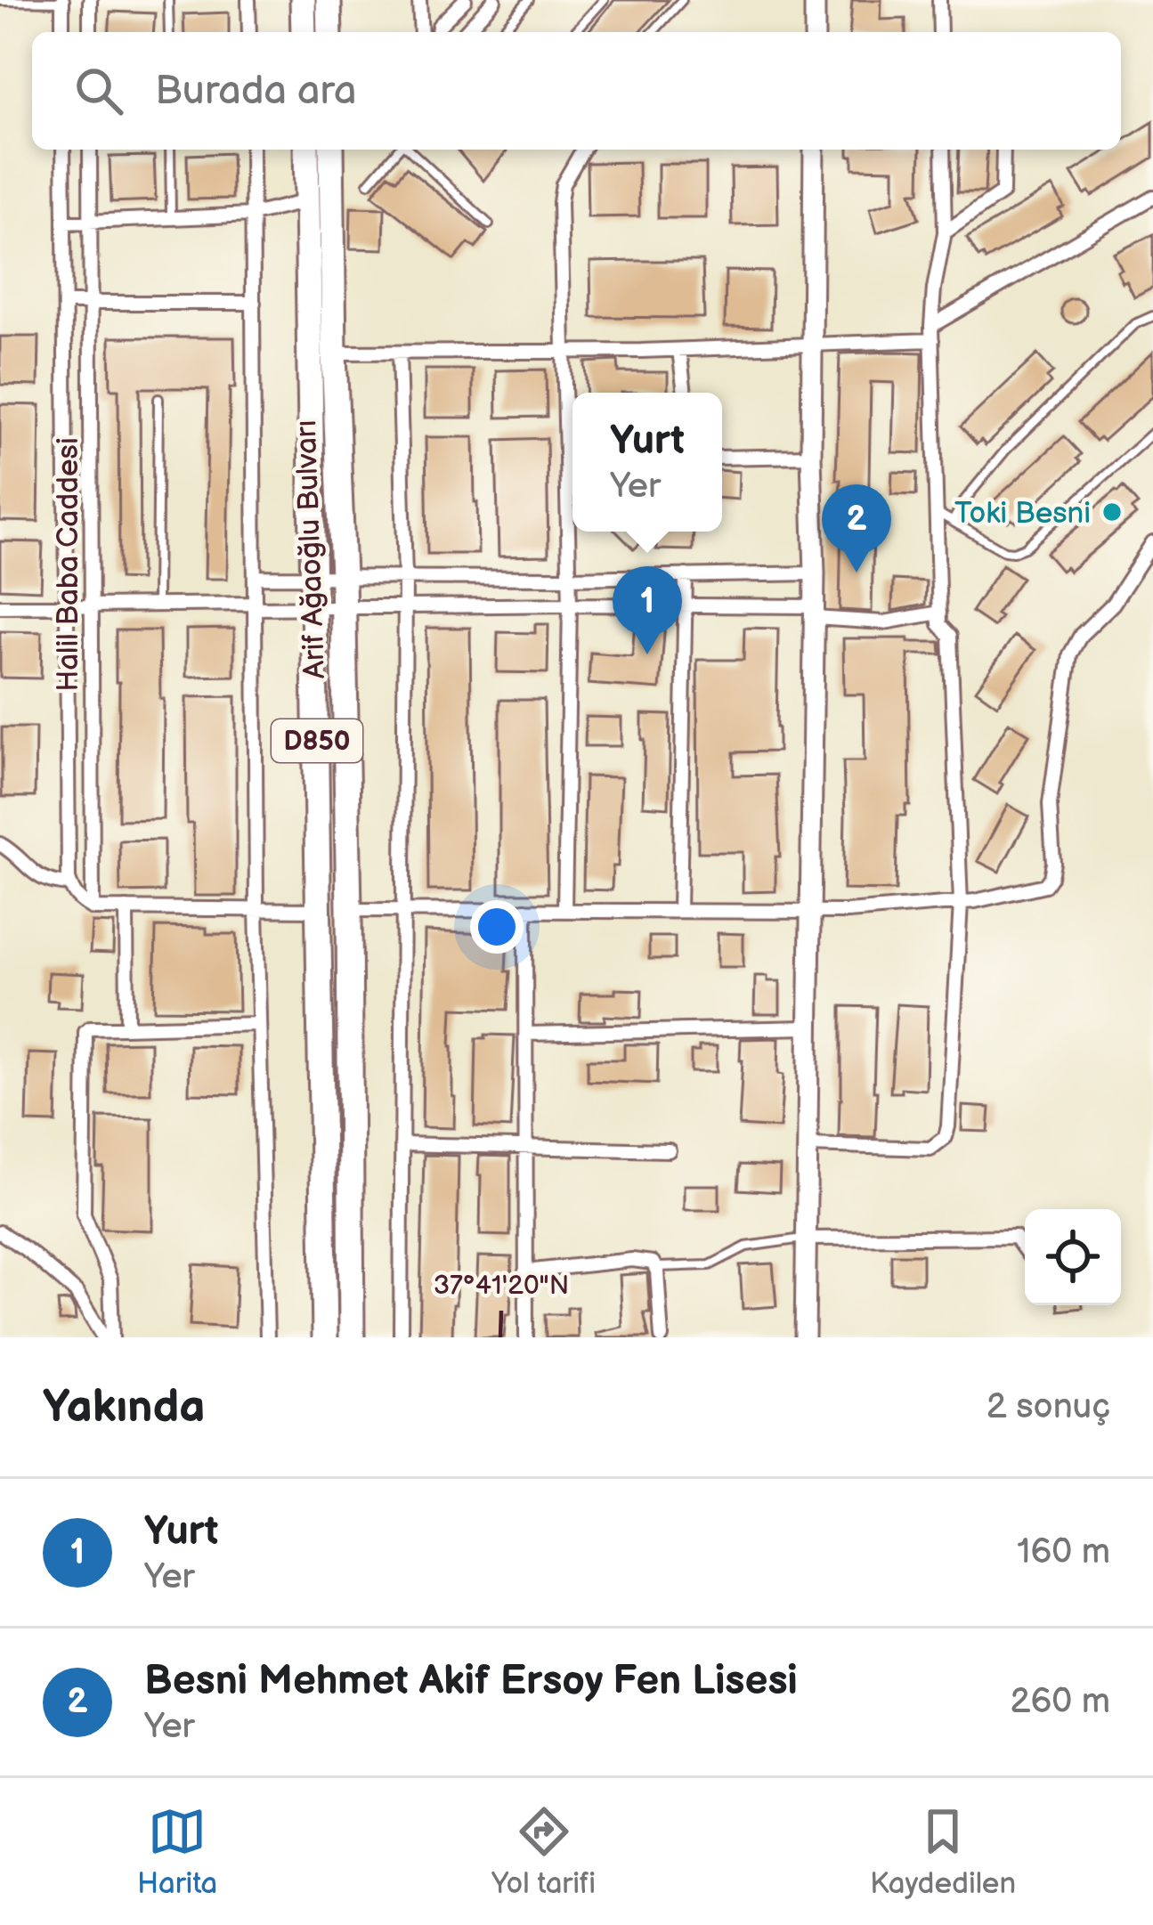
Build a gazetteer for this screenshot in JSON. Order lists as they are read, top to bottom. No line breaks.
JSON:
{"streets":{"highway":["Arif Ağaoğlu Bulvarı","D850"],"street":["Halil Baba Caddesi"]},"places":["Toki Besni"],"page":{"search":"Burada ara","popup":["Yurt","Yer"],"pins":["2","1"],"heading":["Yakında","2 sonuç"],"list":[{"mark":"1","name":"Yurt","note":"Yer","value":"160 m"},{"mark":"2","name":"Besni Mehmet Akif Ersoy Fen Lisesi","note":"Yer","value":"260 m"}],"nav":["Harita","Yol tarifi","Kaydedilen"]},"coordinates":["37°41'20\"N"]}
